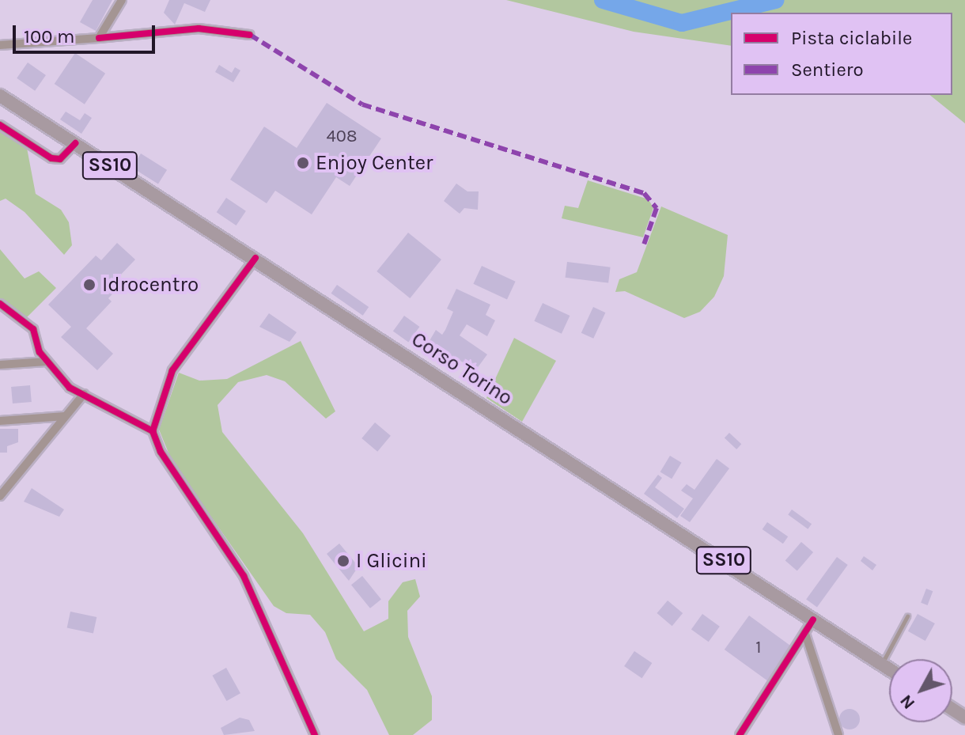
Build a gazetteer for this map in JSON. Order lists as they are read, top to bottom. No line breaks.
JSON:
{"streets":{"main road":["SS10","Corso Torino"]},"places":["Enjoy Center","Idrocentro","I Glicini"],"house_numbers":["408","1"],"legend":["Pista ciclabile","Sentiero"],"scale_bar":"100 m","north":"bottom left"}
